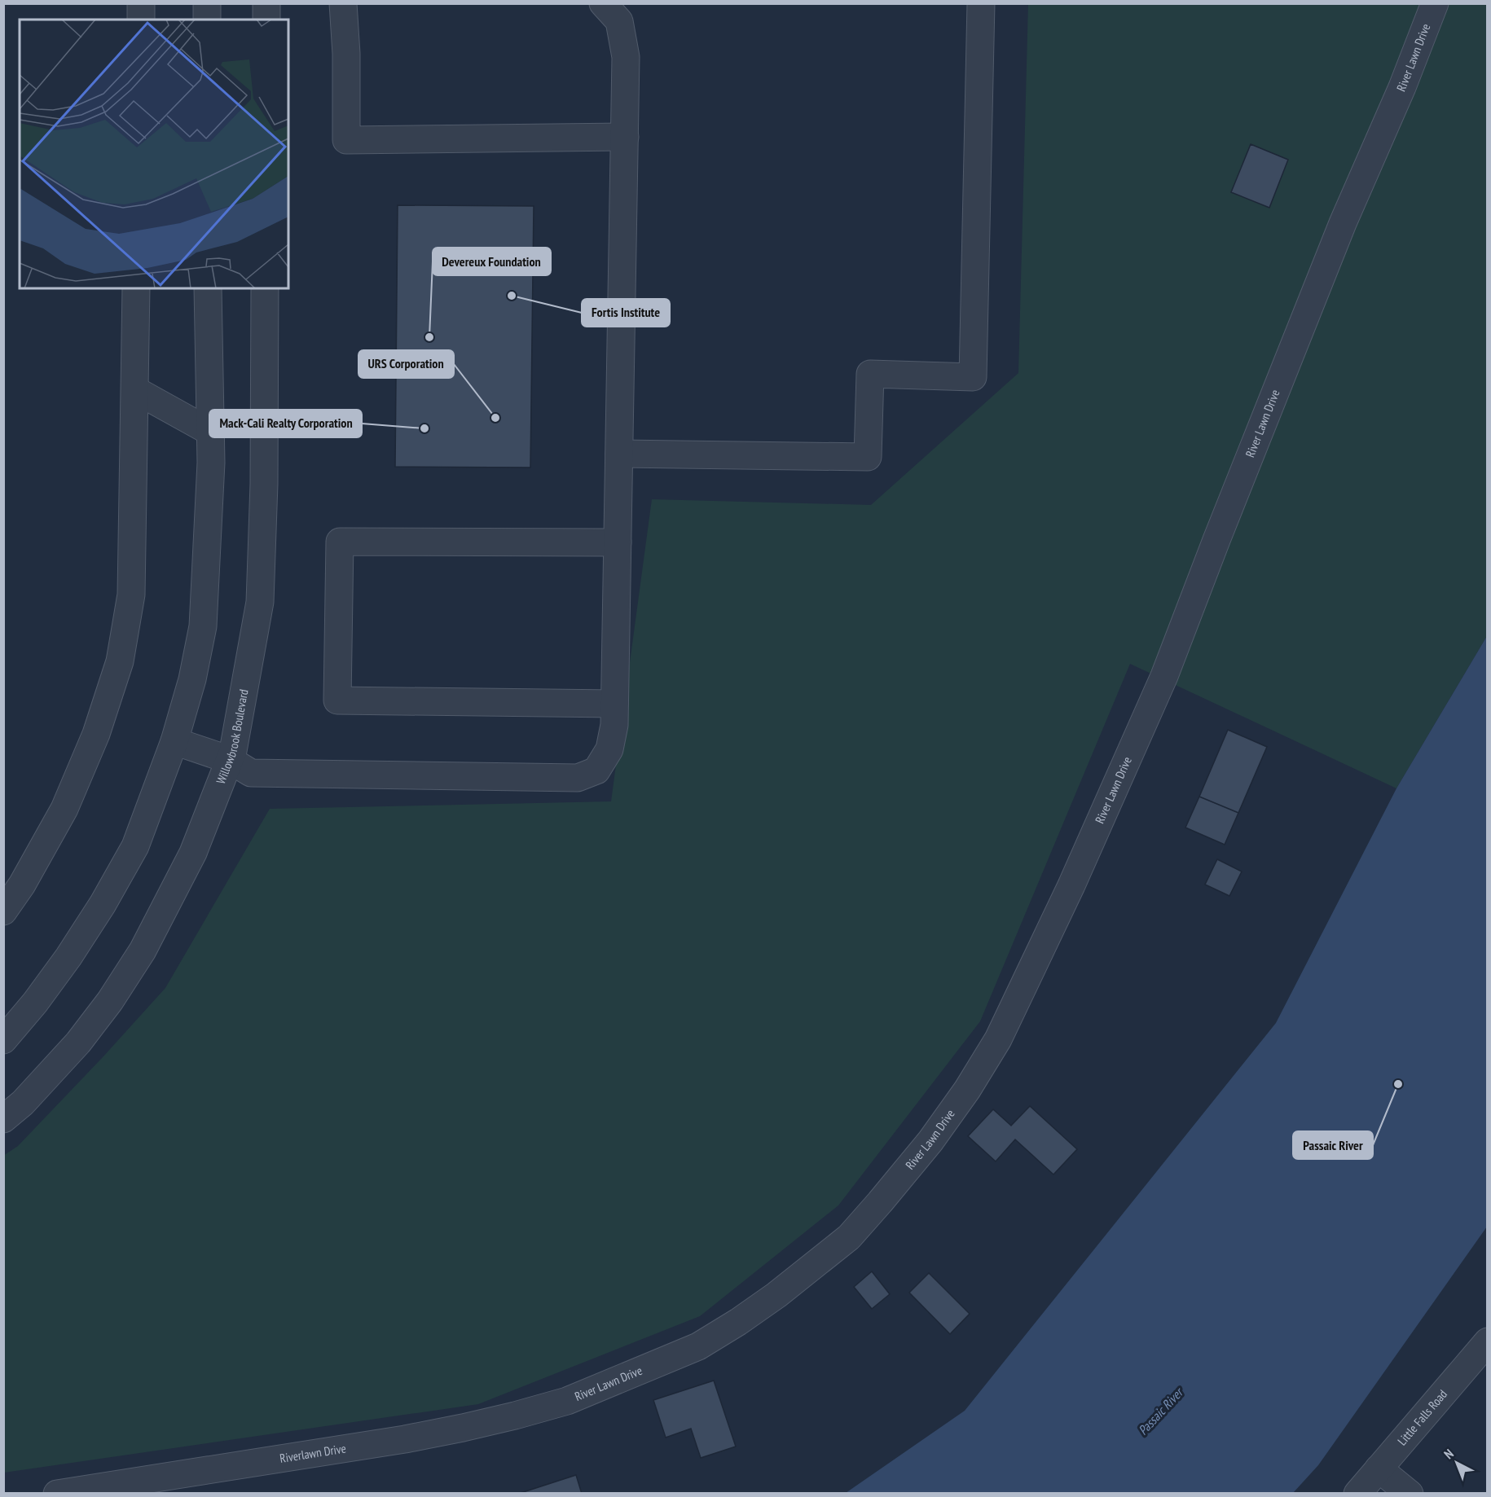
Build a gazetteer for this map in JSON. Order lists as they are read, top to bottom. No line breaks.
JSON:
{"streets":{"street":["River Lawn Drive","Willowbrook Boulevard","Little Falls Road","Riverlawn Drive"]},"crossings":[["River Lawn Drive","Riverlawn Drive"]],"water":["Passaic River"],"places":["Fortis Institute","Devereux Foundation","URS Corporation","Mack-Cali Realty Corporation","Passaic River"],"north":"top left"}
